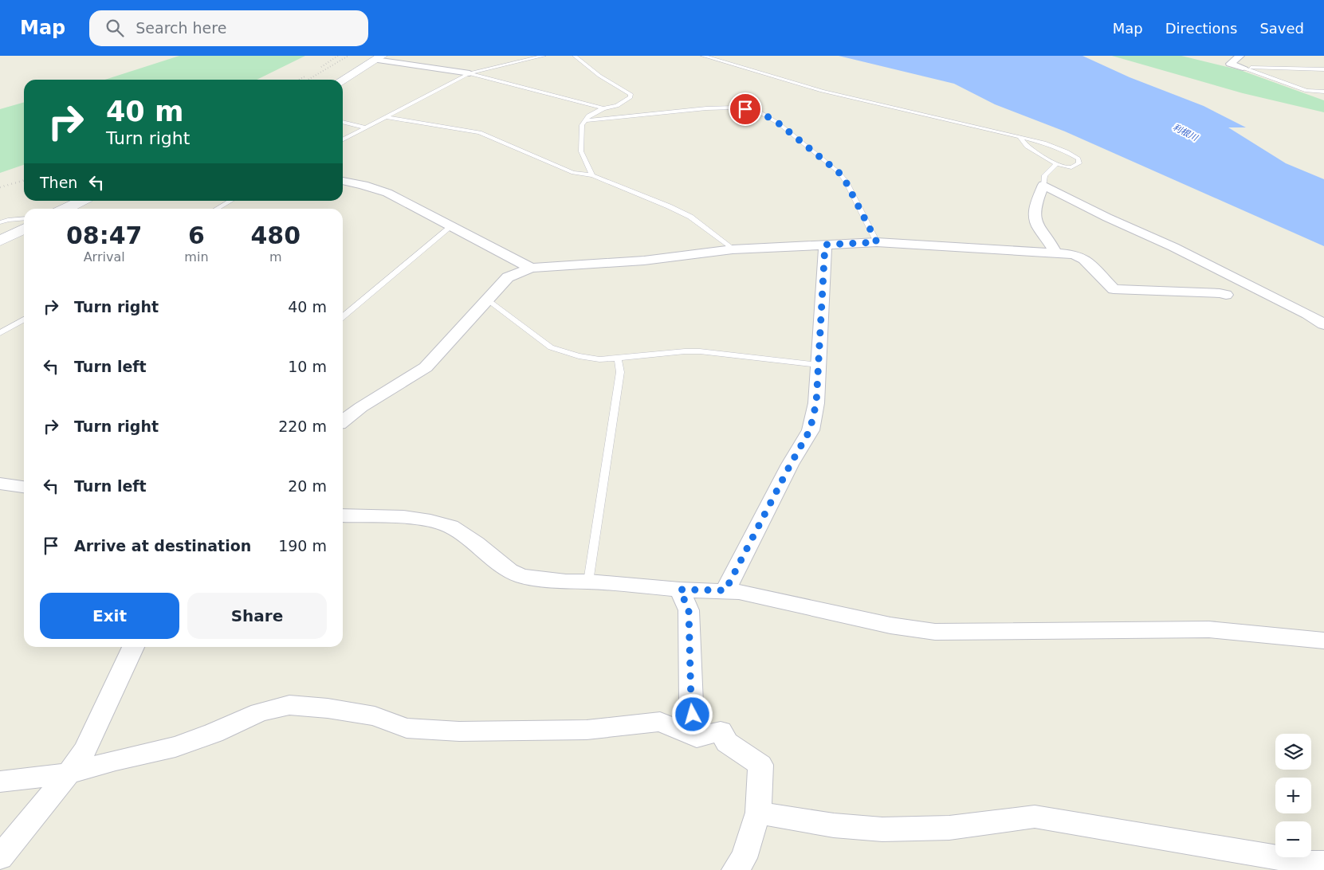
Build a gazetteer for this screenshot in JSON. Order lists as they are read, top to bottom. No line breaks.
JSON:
{"water":["利根川"],"page":{"header":"Map","search":"Search here","nav":["Map","Directions","Saved"],"turn":["40 m","Turn right"],"then":"Then","eta":["08:47","Arrival","6","min","480","m"],"list":[{"name":"Turn right","value":"40 m"},{"name":"Turn left","value":"10 m"},{"name":"Turn right","value":"220 m"},{"name":"Turn left","value":"20 m"},{"name":"Arrive at destination","value":"190 m"}],"buttons":["Exit","Share"],"map_buttons":["+","−"]}}
